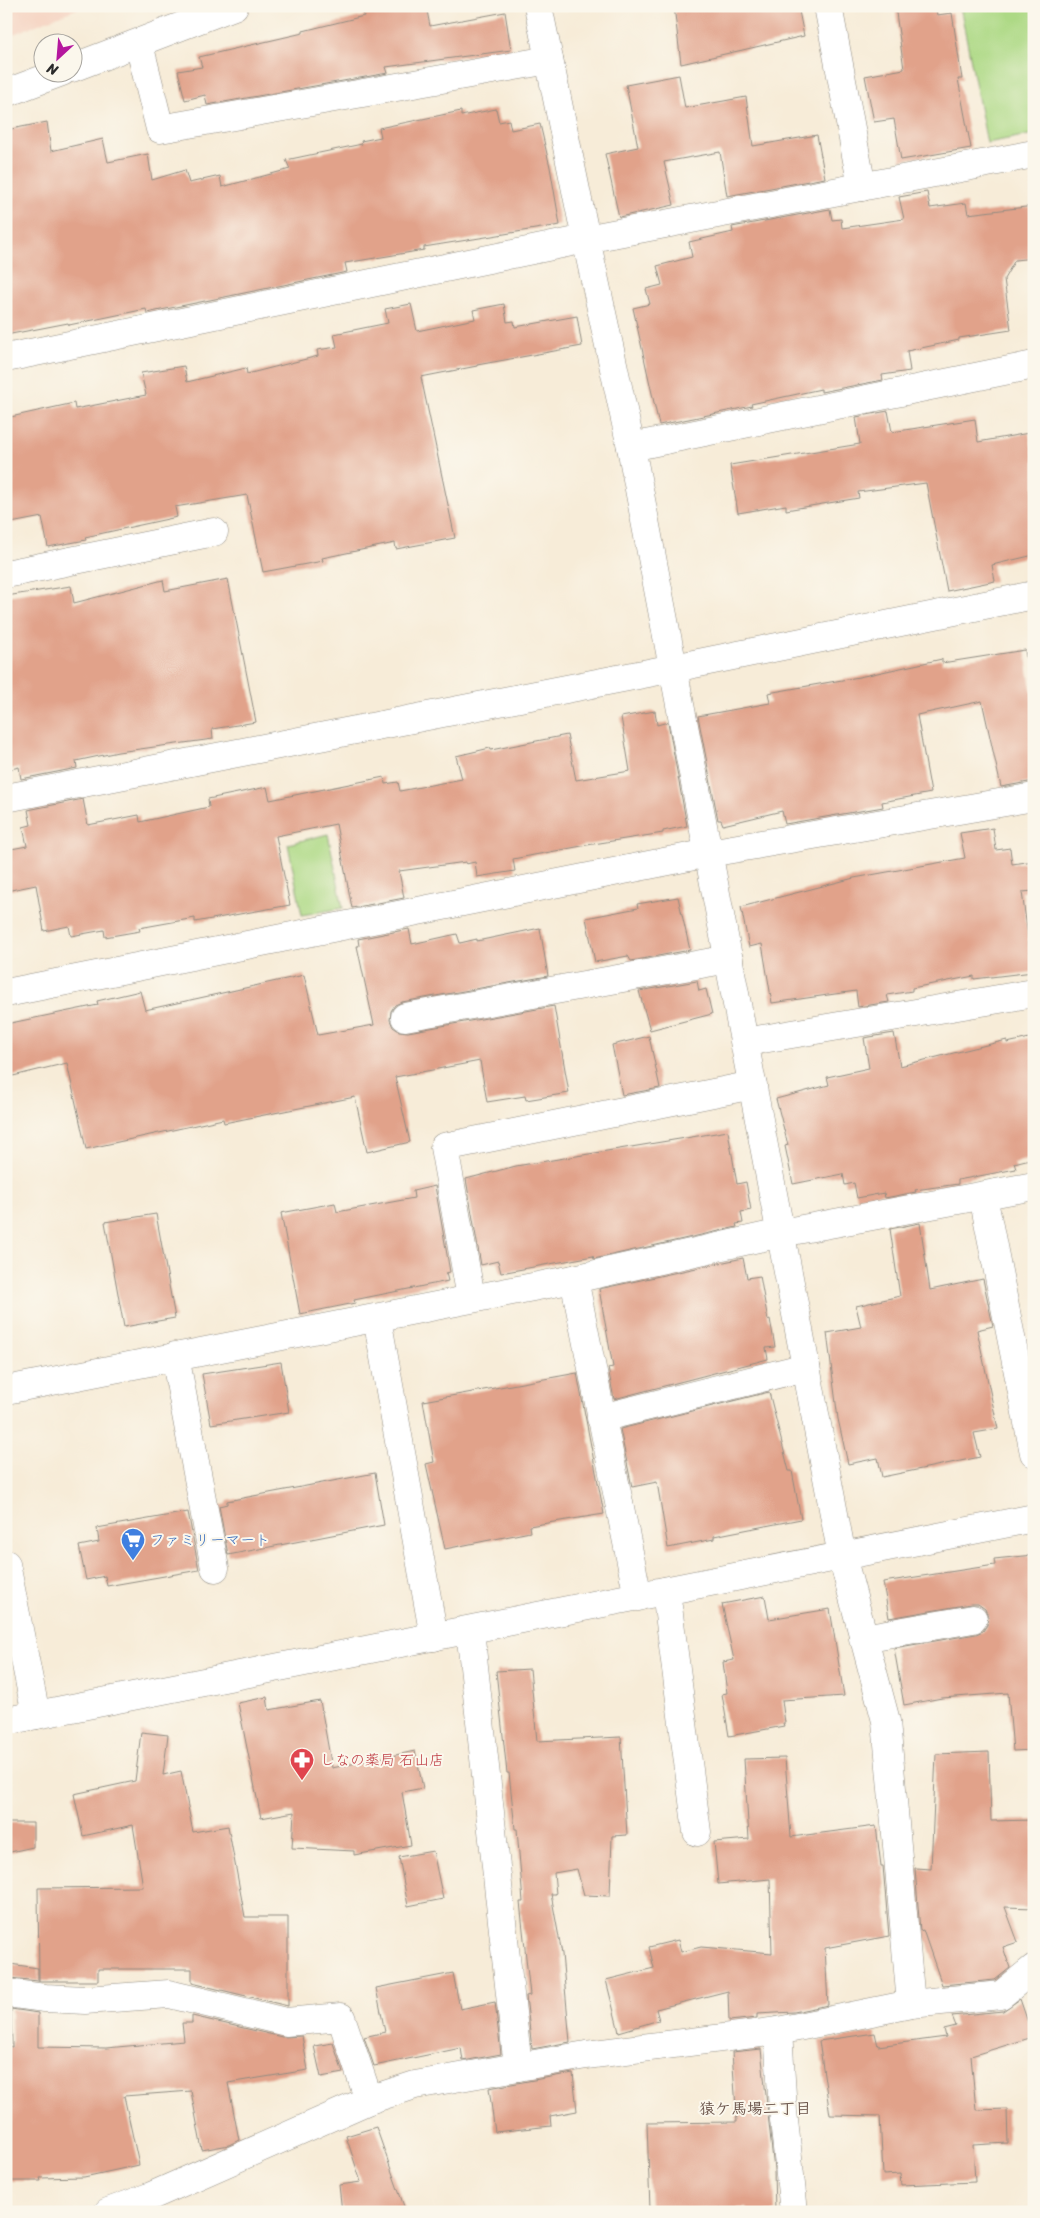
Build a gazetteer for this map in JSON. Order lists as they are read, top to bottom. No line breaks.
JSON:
{"districts":["猿ケ馬場二丁目"],"places":{"supermarket":["ファミリーマート"],"pharmacy":["しなの薬局 石山店"]},"north":"bottom left"}
